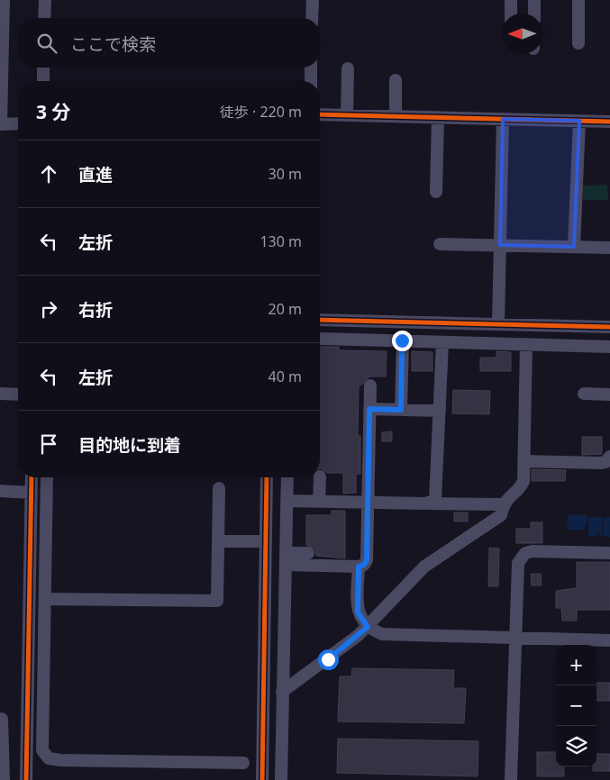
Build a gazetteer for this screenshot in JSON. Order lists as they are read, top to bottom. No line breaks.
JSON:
{"north":"left","page":{"search":"ここで検索","heading":["3 分","徒歩 · 220 m"],"list":[["直進","30 m"],["左折","130 m"],["右折","20 m"],["左折","40 m"],"目的地に到着"],"map_buttons":["+","−"]}}
